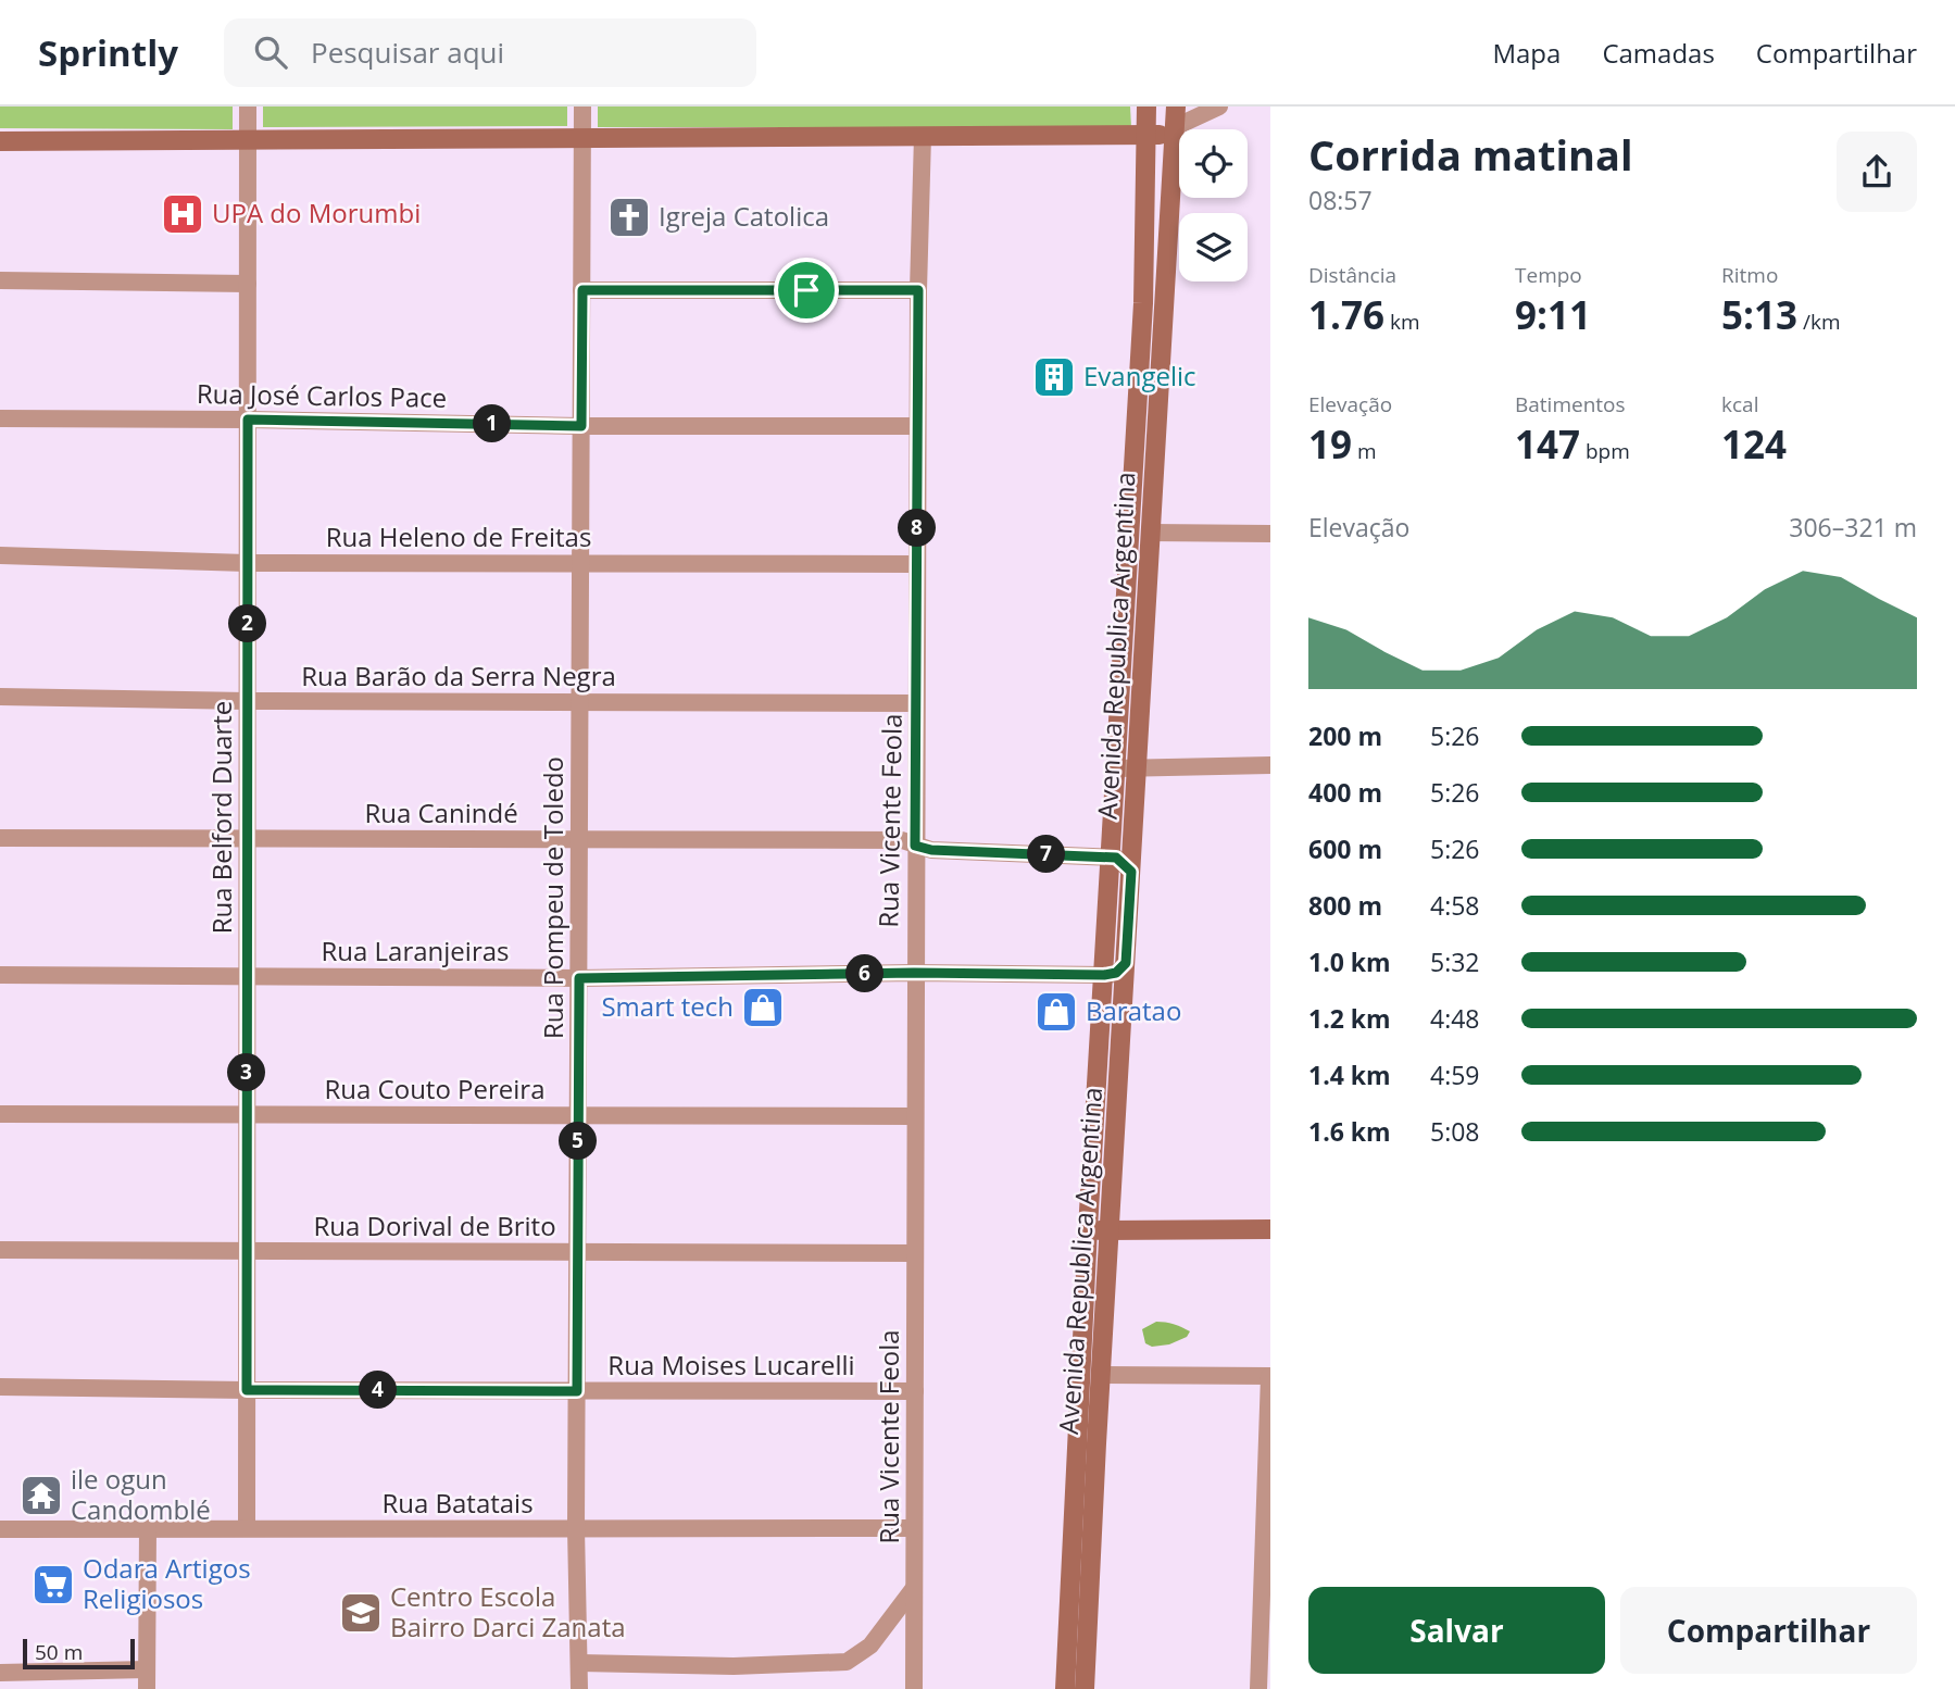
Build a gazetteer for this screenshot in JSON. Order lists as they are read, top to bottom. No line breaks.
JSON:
{"streets":{"main road":["Avenida Republica Argentina"],"street":["Rua José Carlos Pace","Rua Heleno de Freitas","Rua Barão da Serra Negra","Rua Canindé","Rua Belford Duarte","Rua Vicente Feola","Rua Pompeu de Toledo","Rua Laranjeiras","Rua Couto Pereira","Rua Dorival de Brito","Rua Moises Lucarelli","Rua Batatais"]},"crossings":[["Rua José Carlos Pace","Rua Belford Duarte"],["Rua José Carlos Pace","Rua Vicente Feola"],["Rua José Carlos Pace","Rua Pompeu de Toledo"],["Rua Heleno de Freitas","Rua Belford Duarte"],["Rua Heleno de Freitas","Rua Vicente Feola"],["Rua Heleno de Freitas","Rua Pompeu de Toledo"],["Avenida Republica Argentina","Rua Canindé"],["Avenida Republica Argentina","Rua Laranjeiras"],["Rua Barão da Serra Negra","Rua Belford Duarte"],["Rua Barão da Serra Negra","Rua Vicente Feola"],["Rua Barão da Serra Negra","Rua Pompeu de Toledo"],["Rua Canindé","Rua Belford Duarte"],["Rua Canindé","Rua Vicente Feola"],["Rua Canindé","Rua Pompeu de Toledo"],["Rua Belford Duarte","Rua Laranjeiras"],["Rua Belford Duarte","Rua Couto Pereira"],["Rua Belford Duarte","Rua Dorival de Brito"],["Rua Belford Duarte","Rua Moises Lucarelli"],["Rua Belford Duarte","Rua Batatais"],["Rua Vicente Feola","Rua Laranjeiras"],["Rua Vicente Feola","Rua Couto Pereira"],["Rua Vicente Feola","Rua Dorival de Brito"],["Rua Vicente Feola","Rua Moises Lucarelli"],["Rua Vicente Feola","Rua Batatais"],["Rua Pompeu de Toledo","Rua Laranjeiras"],["Rua Pompeu de Toledo","Rua Couto Pereira"],["Rua Pompeu de Toledo","Rua Dorival de Brito"],["Rua Pompeu de Toledo","Rua Moises Lucarelli"],["Rua Pompeu de Toledo","Rua Batatais"]],"places":{"hospital":["UPA do Morumbi"],"church":["Igreja Catolica"],"building":["Evangelic"],"shop":["Smart tech","Baratao"],"temple":["ile ogun Candomblé"],"supermarket":["Odara Artigos Religiosos"],"school or university":["Centro Escola Bairro Darci Zanata"]},"scale_bar":"50 m","page":{"header":"Sprintly","search":"Pesquisar aqui","nav":["Mapa","Camadas","Compartilhar"],"heading":["Corrida matinal","08:57"],"stats":[["Distância","1.76 km"],["Tempo","9:11"],["Ritmo","5:13 /km"],["Elevação","19 m"],["Batimentos","147 bpm"],["kcal","124"]],"pins":["1","8","2","7","6","3","5","4"],"chart":["Elevação","306–321 m"],"list":[{"name":"200 m","note":"5:26"},{"name":"400 m","note":"5:26"},{"name":"600 m","note":"5:26"},{"name":"800 m","note":"4:58"},{"name":"1.0 km","note":"5:32"},{"name":"1.2 km","note":"4:48"},{"name":"1.4 km","note":"4:59"},{"name":"1.6 km","note":"5:08"}],"buttons":["Salvar","Compartilhar"],"scale":"50 m"}}
